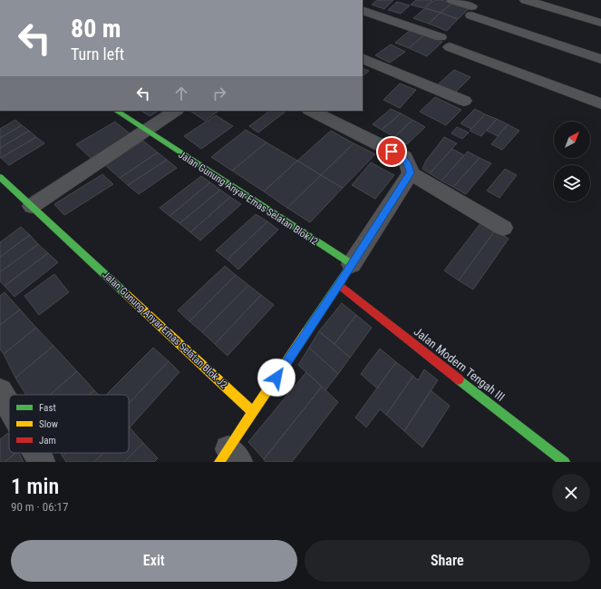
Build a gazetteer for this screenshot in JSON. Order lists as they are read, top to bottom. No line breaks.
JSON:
{"streets":{"street":["Jalan Gunung Anyar Emas Selatan Blok I2","Jalan Gunung Anyar Emas Selatan Blok J2","Jalan Modern Tengah III"]},"legend":["Fast","Slow","Jam"],"north":"top right","page":{"turn":["80 m","Turn left"],"heading":["1 min","90 m · 06:17"],"buttons":["Exit","Share"]}}
